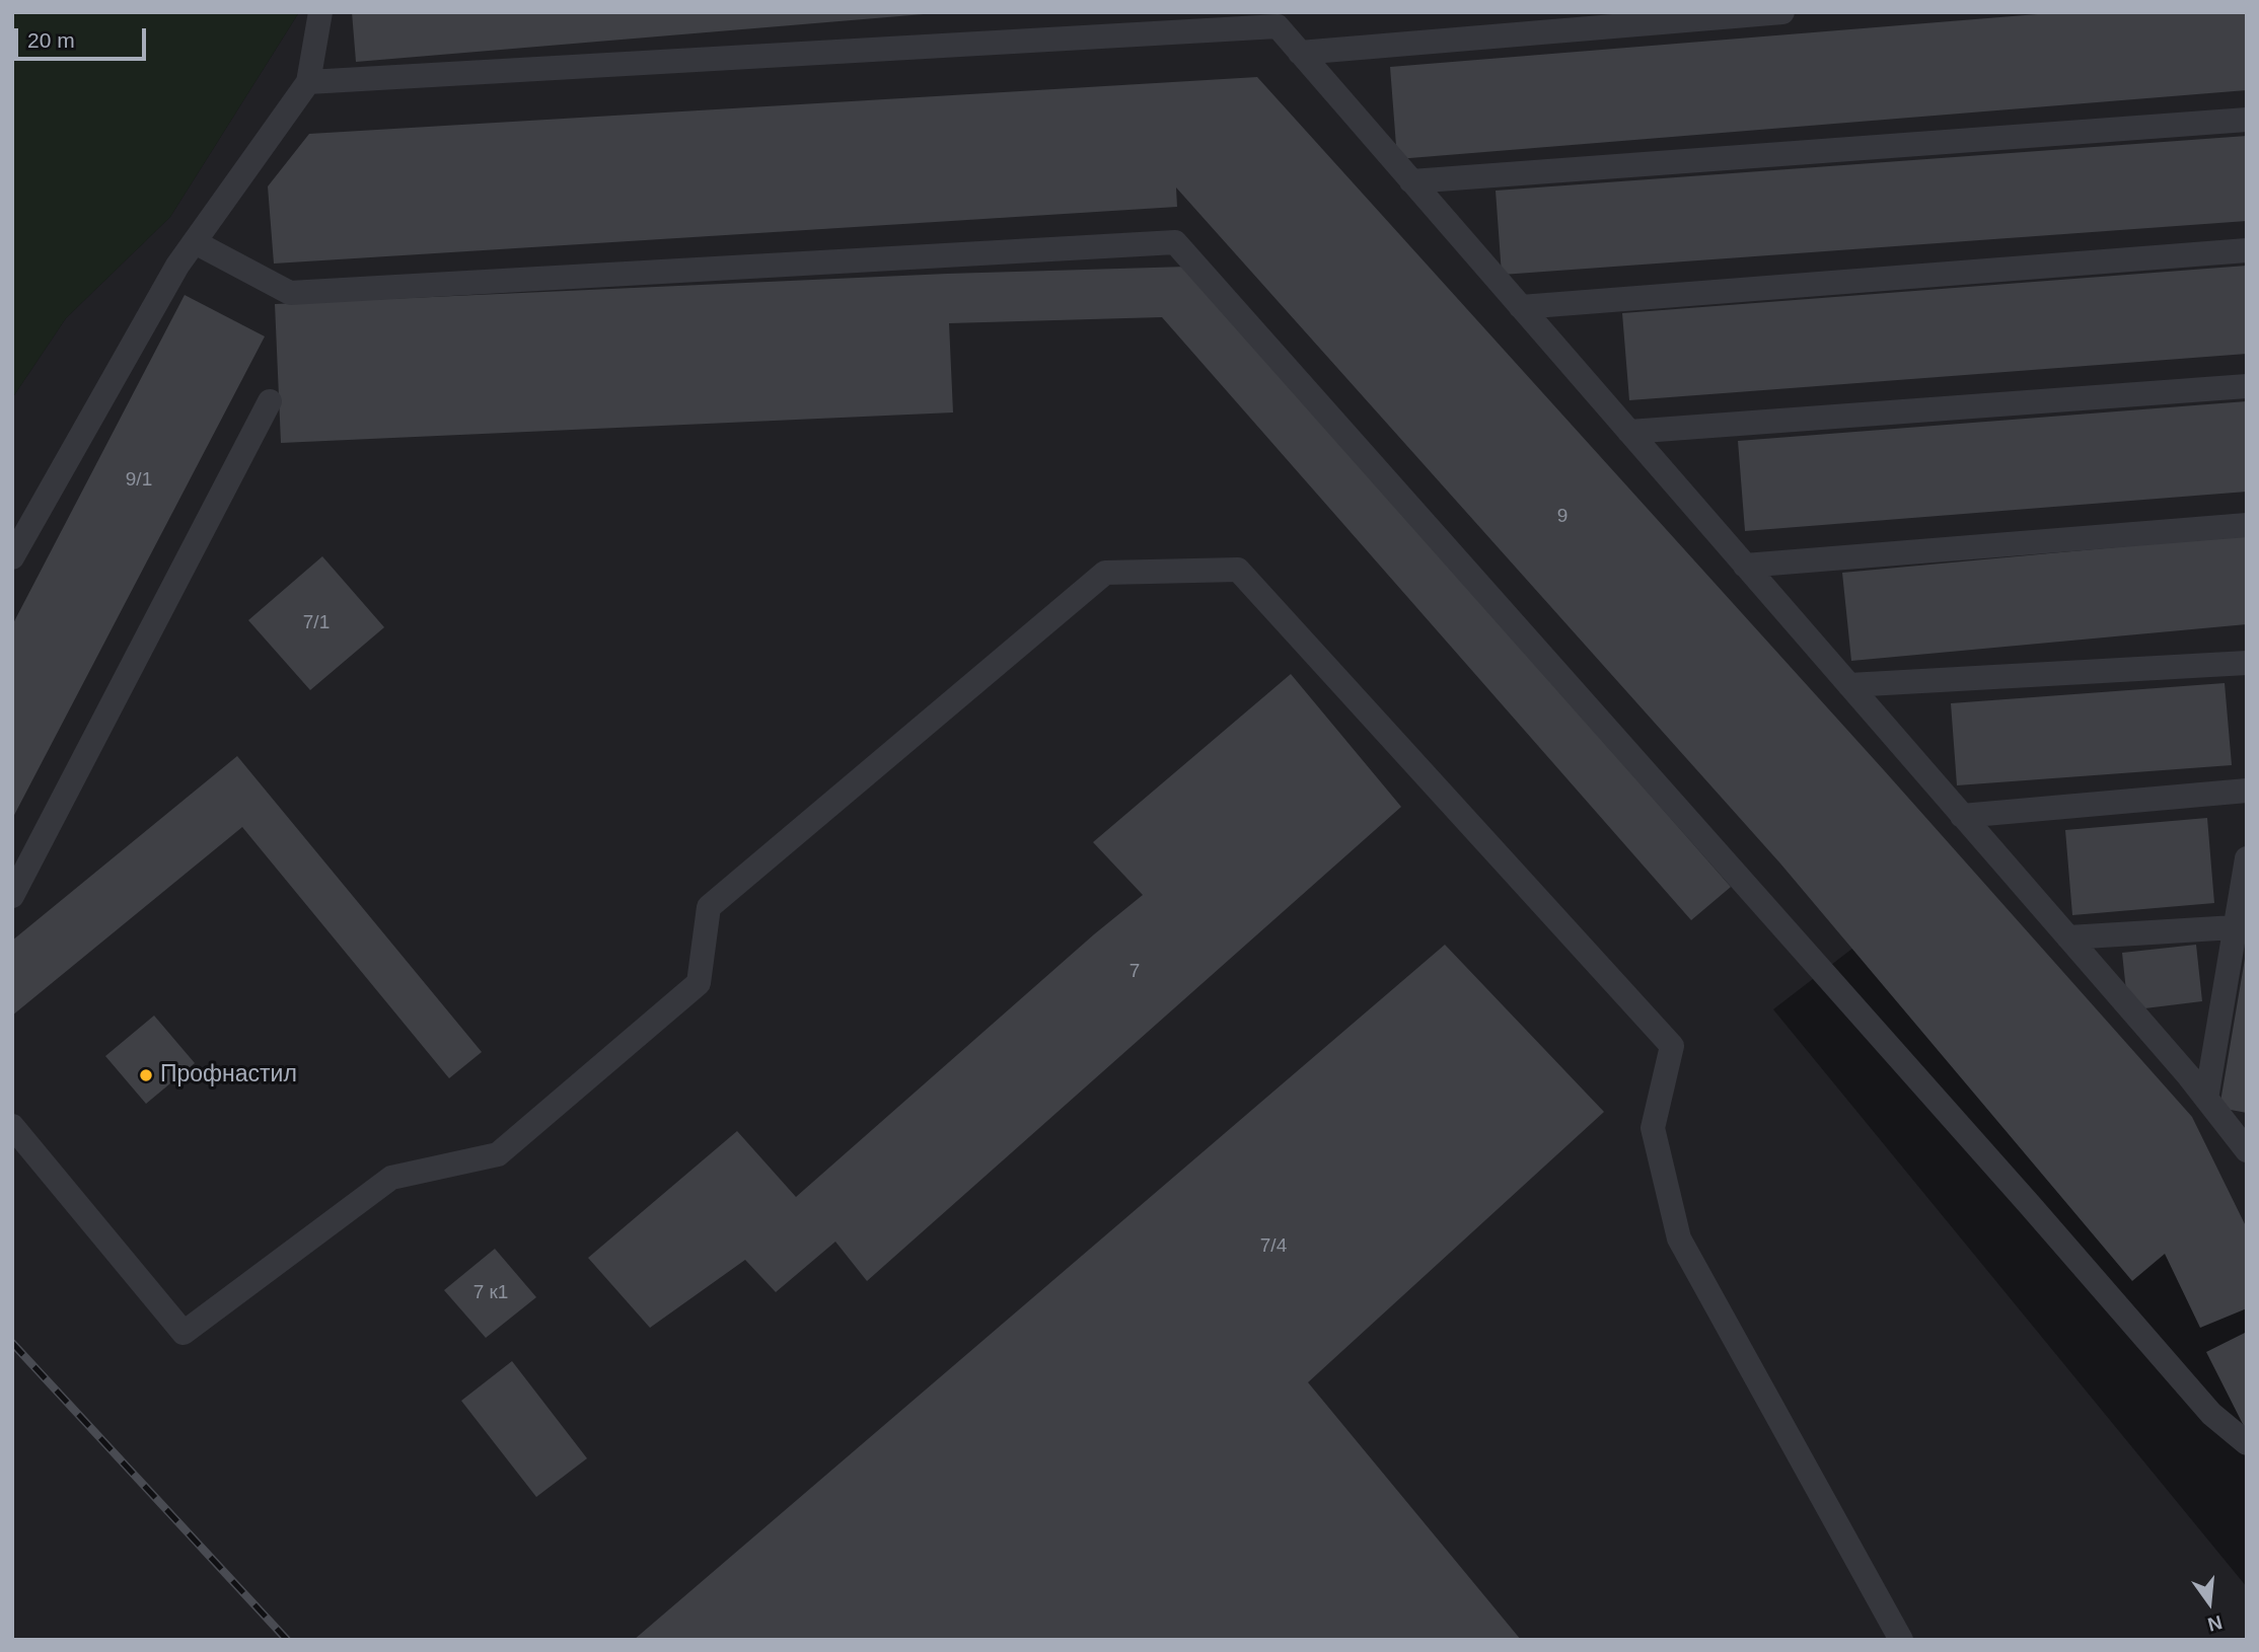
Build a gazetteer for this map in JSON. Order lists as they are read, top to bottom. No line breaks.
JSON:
{"places":["Профнастил"],"house_numbers":["9/1","9","7/1","7","7/4","7 к1"],"scale_bar":"20 m","north":"bottom"}
